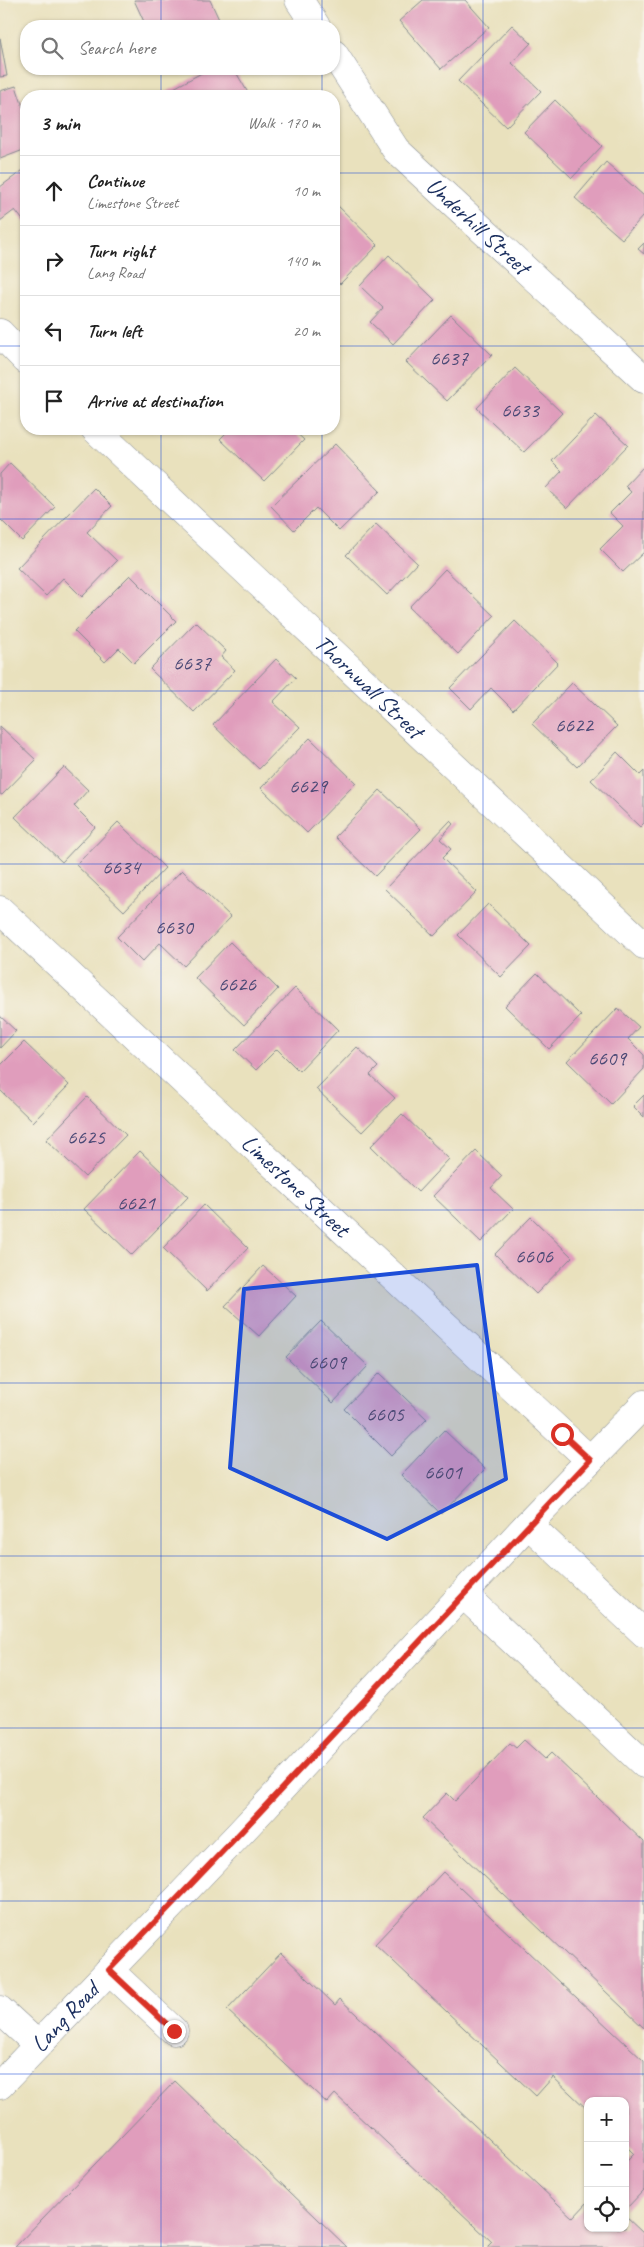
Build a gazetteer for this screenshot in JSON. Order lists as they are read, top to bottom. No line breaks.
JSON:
{"streets":{"street":["Underhill Street","Thornwall Street","Limestone Street","Lang Road"]},"crossings":[["Limestone Street","Lang Road"]],"house_numbers":["6637","6633","6637","6622","6629","6634","6630","6626","6609","6625","6621","6606","6609","6605","6601"],"page":{"search":"Search here","heading":["3 min","Walk · 170 m"],"list":[["Continue","Limestone Street","10 m"],["Turn right","Lang Road","140 m"],["Turn left","20 m"],"Arrive at destination"],"map_buttons":["+","−"]}}
